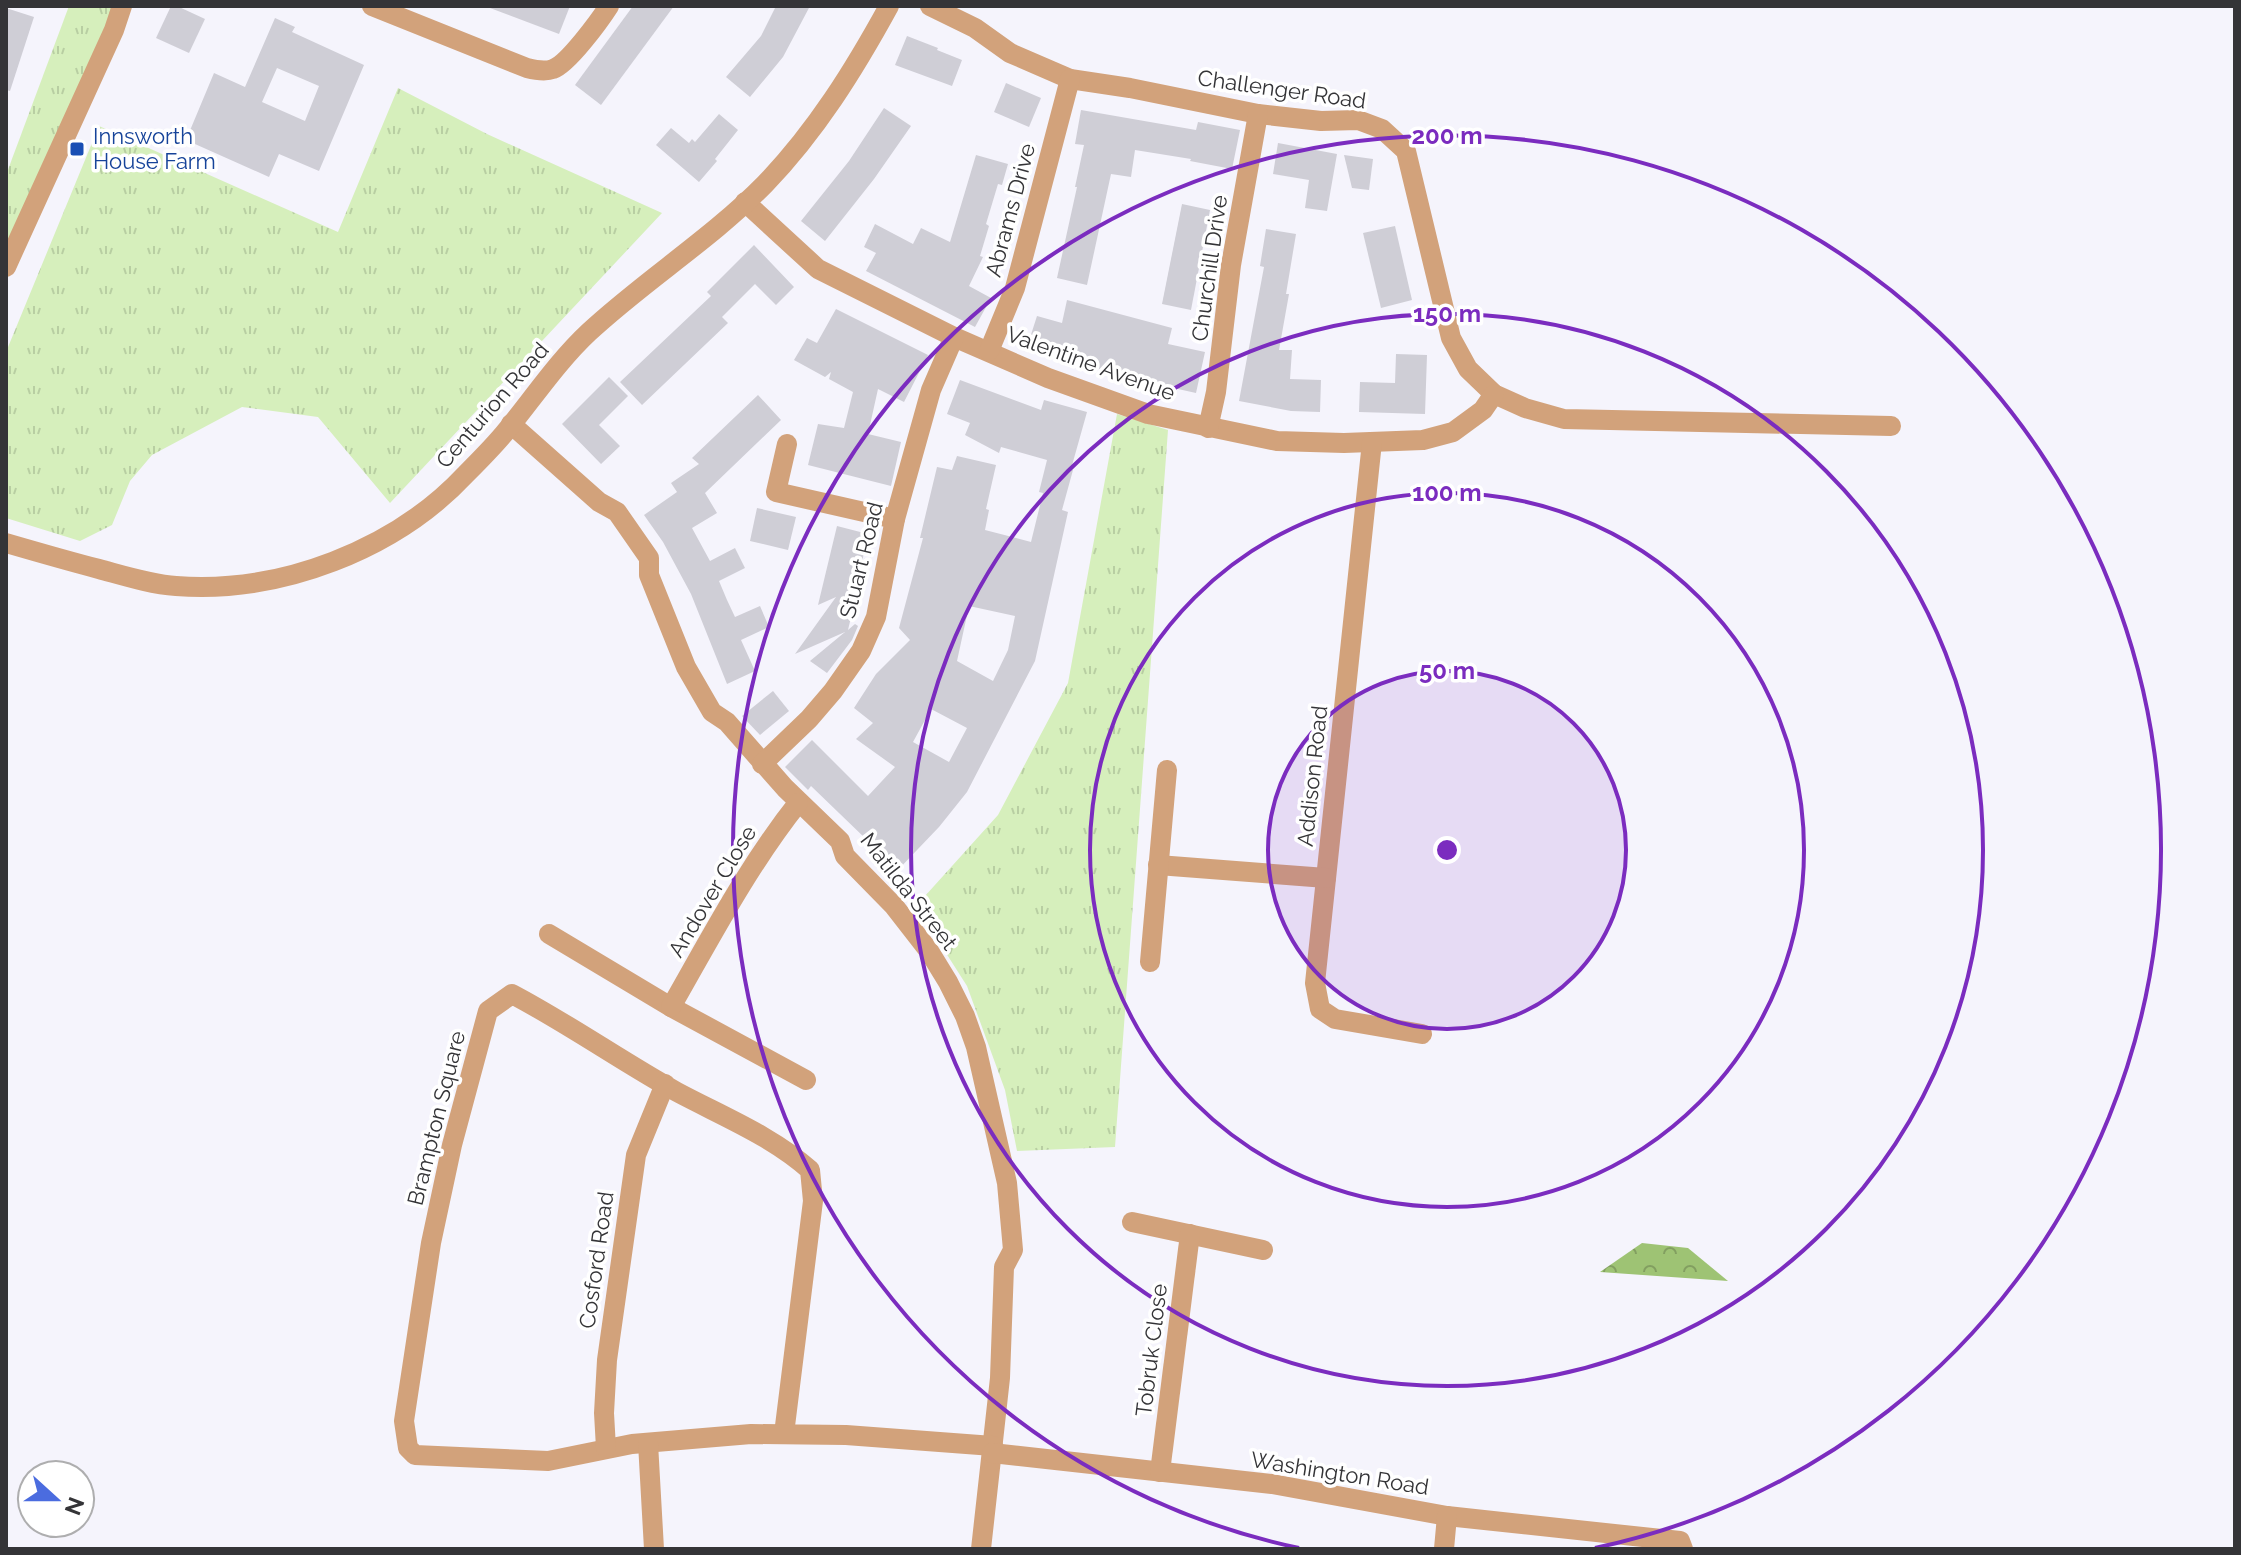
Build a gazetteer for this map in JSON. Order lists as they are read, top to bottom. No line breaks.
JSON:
{"streets":{"street":["Challenger Road","Abrams Drive","Churchill Drive","Valentine Avenue","Centurion Road","Stuart Road","Addison Road","Andover Close","Matilda Street","Brampton Square","Cosford Road","Tobruk Close","Washington Road"]},"crossings":[["Challenger Road","Abrams Drive"],["Challenger Road","Churchill Drive"],["Challenger Road","Valentine Avenue"],["Abrams Drive","Valentine Avenue"],["Churchill Drive","Valentine Avenue"],["Valentine Avenue","Centurion Road"],["Valentine Avenue","Stuart Road"],["Valentine Avenue","Addison Road"],["Centurion Road","Matilda Street"],["Stuart Road","Matilda Street"],["Andover Close","Matilda Street"],["Matilda Street","Brampton Square"],["Matilda Street","Washington Road"],["Brampton Square","Cosford Road"],["Brampton Square","Washington Road"],["Tobruk Close","Washington Road"]],"places":{"transit":["Innsworth House Farm"]},"north":"right","rings":["200 m","150 m","100 m","50 m"]}
